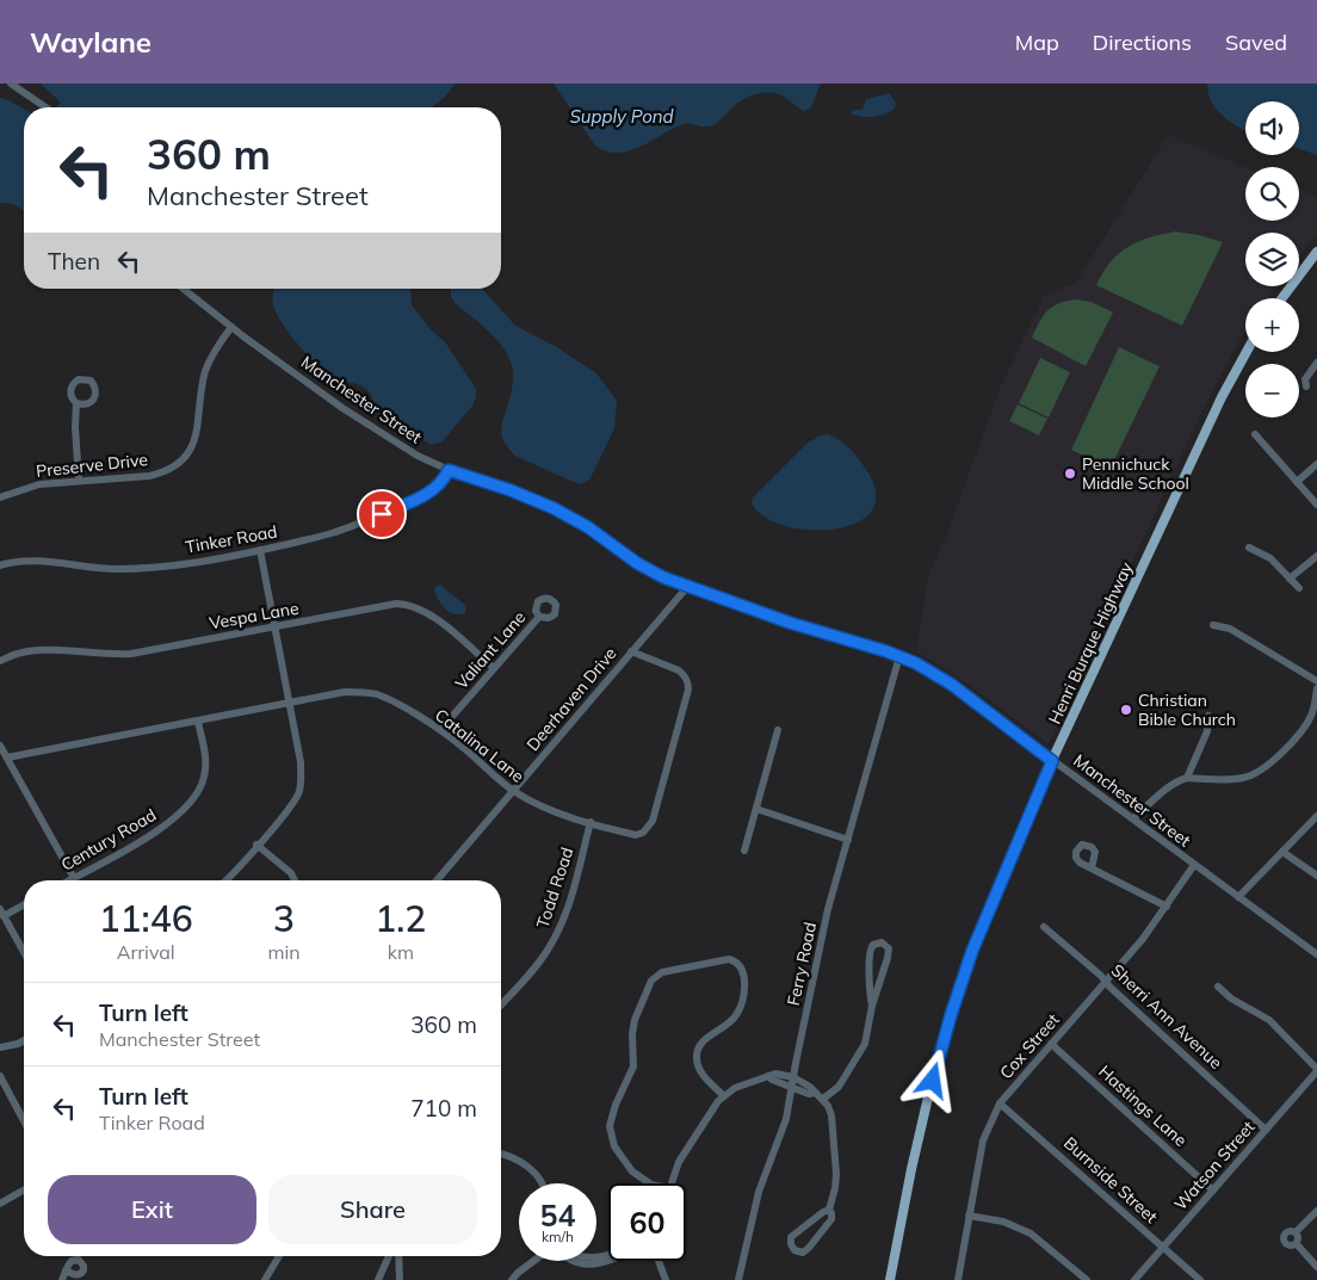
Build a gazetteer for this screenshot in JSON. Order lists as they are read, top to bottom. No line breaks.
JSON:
{"streets":{"main road":["Henri Burque Highway"],"street":["Manchester Street","Preserve Drive","Tinker Road","Vespa Lane","Valiant Lane","Deerhaven Drive","Catalina Lane","Century Road","Todd Road","Ferry Road","Sherri Ann Avenue","Cox Street","Hastings Lane","Watson Street","Burnside Street"]},"crossings":[["Manchester Street","Preserve Drive"],["Manchester Street","Tinker Road"],["Manchester Street","Henri Burque Highway"],["Manchester Street","Deerhaven Drive"],["Manchester Street","Ferry Road"],["Manchester Street","Cox Street"],["Vespa Lane","Valiant Lane"],["Valiant Lane","Catalina Lane"],["Deerhaven Drive","Catalina Lane"],["Catalina Lane","Century Road"],["Catalina Lane","Todd Road"],["Sherri Ann Avenue","Cox Street"],["Sherri Ann Avenue","Watson Street"],["Cox Street","Hastings Lane"],["Cox Street","Burnside Street"],["Hastings Lane","Watson Street"],["Watson Street","Burnside Street"]],"water":["Supply Pond"],"places":["Pennichuck Middle School","Christian Bible Church"],"page":{"header":"Waylane","nav":["Map","Directions","Saved"],"map_buttons":["+","−"],"turn":["360 m","Manchester Street"],"then":"Then","eta":["11:46","Arrival","3","min","1.2","km"],"list":[{"name":"Turn left","note":"Manchester Street","value":"360 m"},{"name":"Turn left","note":"Tinker Road","value":"710 m"}],"buttons":["Exit","Share"],"speed":"54 km/h","limit":"60"}}
